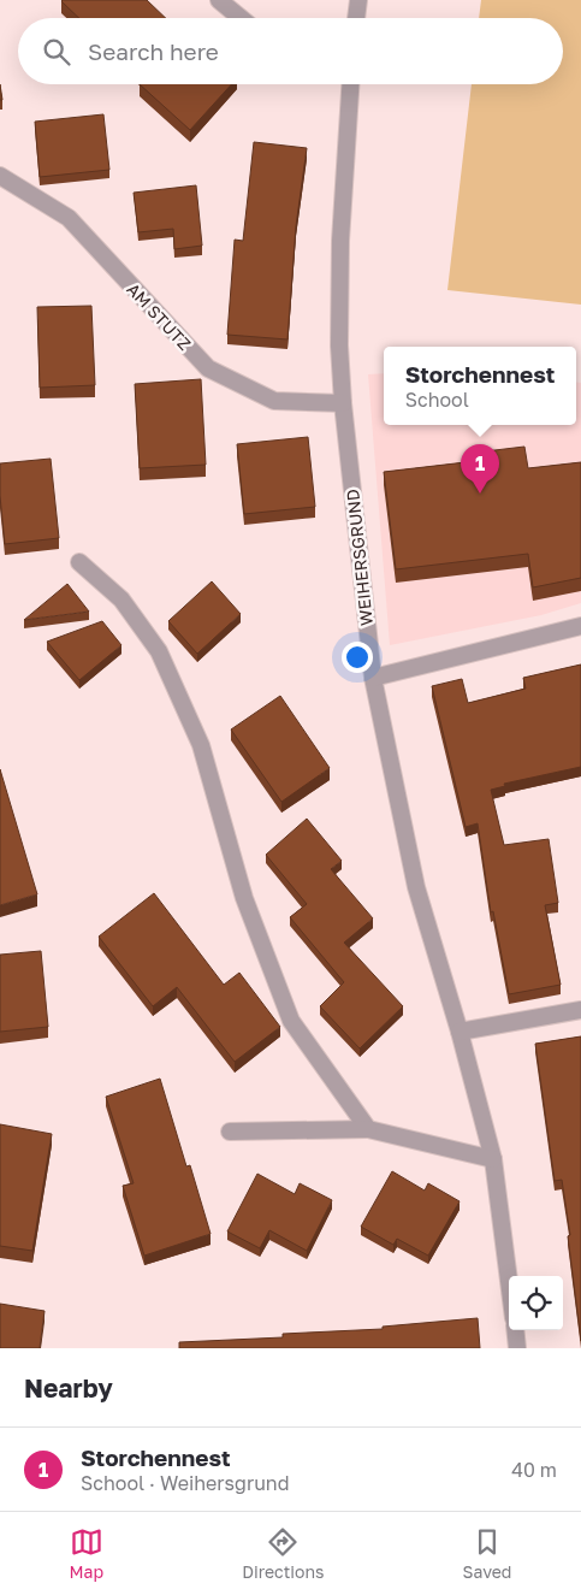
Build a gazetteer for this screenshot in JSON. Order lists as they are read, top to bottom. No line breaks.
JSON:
{"streets":{"street":["AM STUTZ","WEIHERSGRUND"]},"crossings":[["AM STUTZ","WEIHERSGRUND"]],"page":{"search":"Search here","popup":["Storchennest","School"],"pins":"1","heading":"Nearby","list":[{"mark":"1","name":"Storchennest","note":"School · Weihersgrund","value":"40 m"}],"nav":["Map","Directions","Saved"]}}
